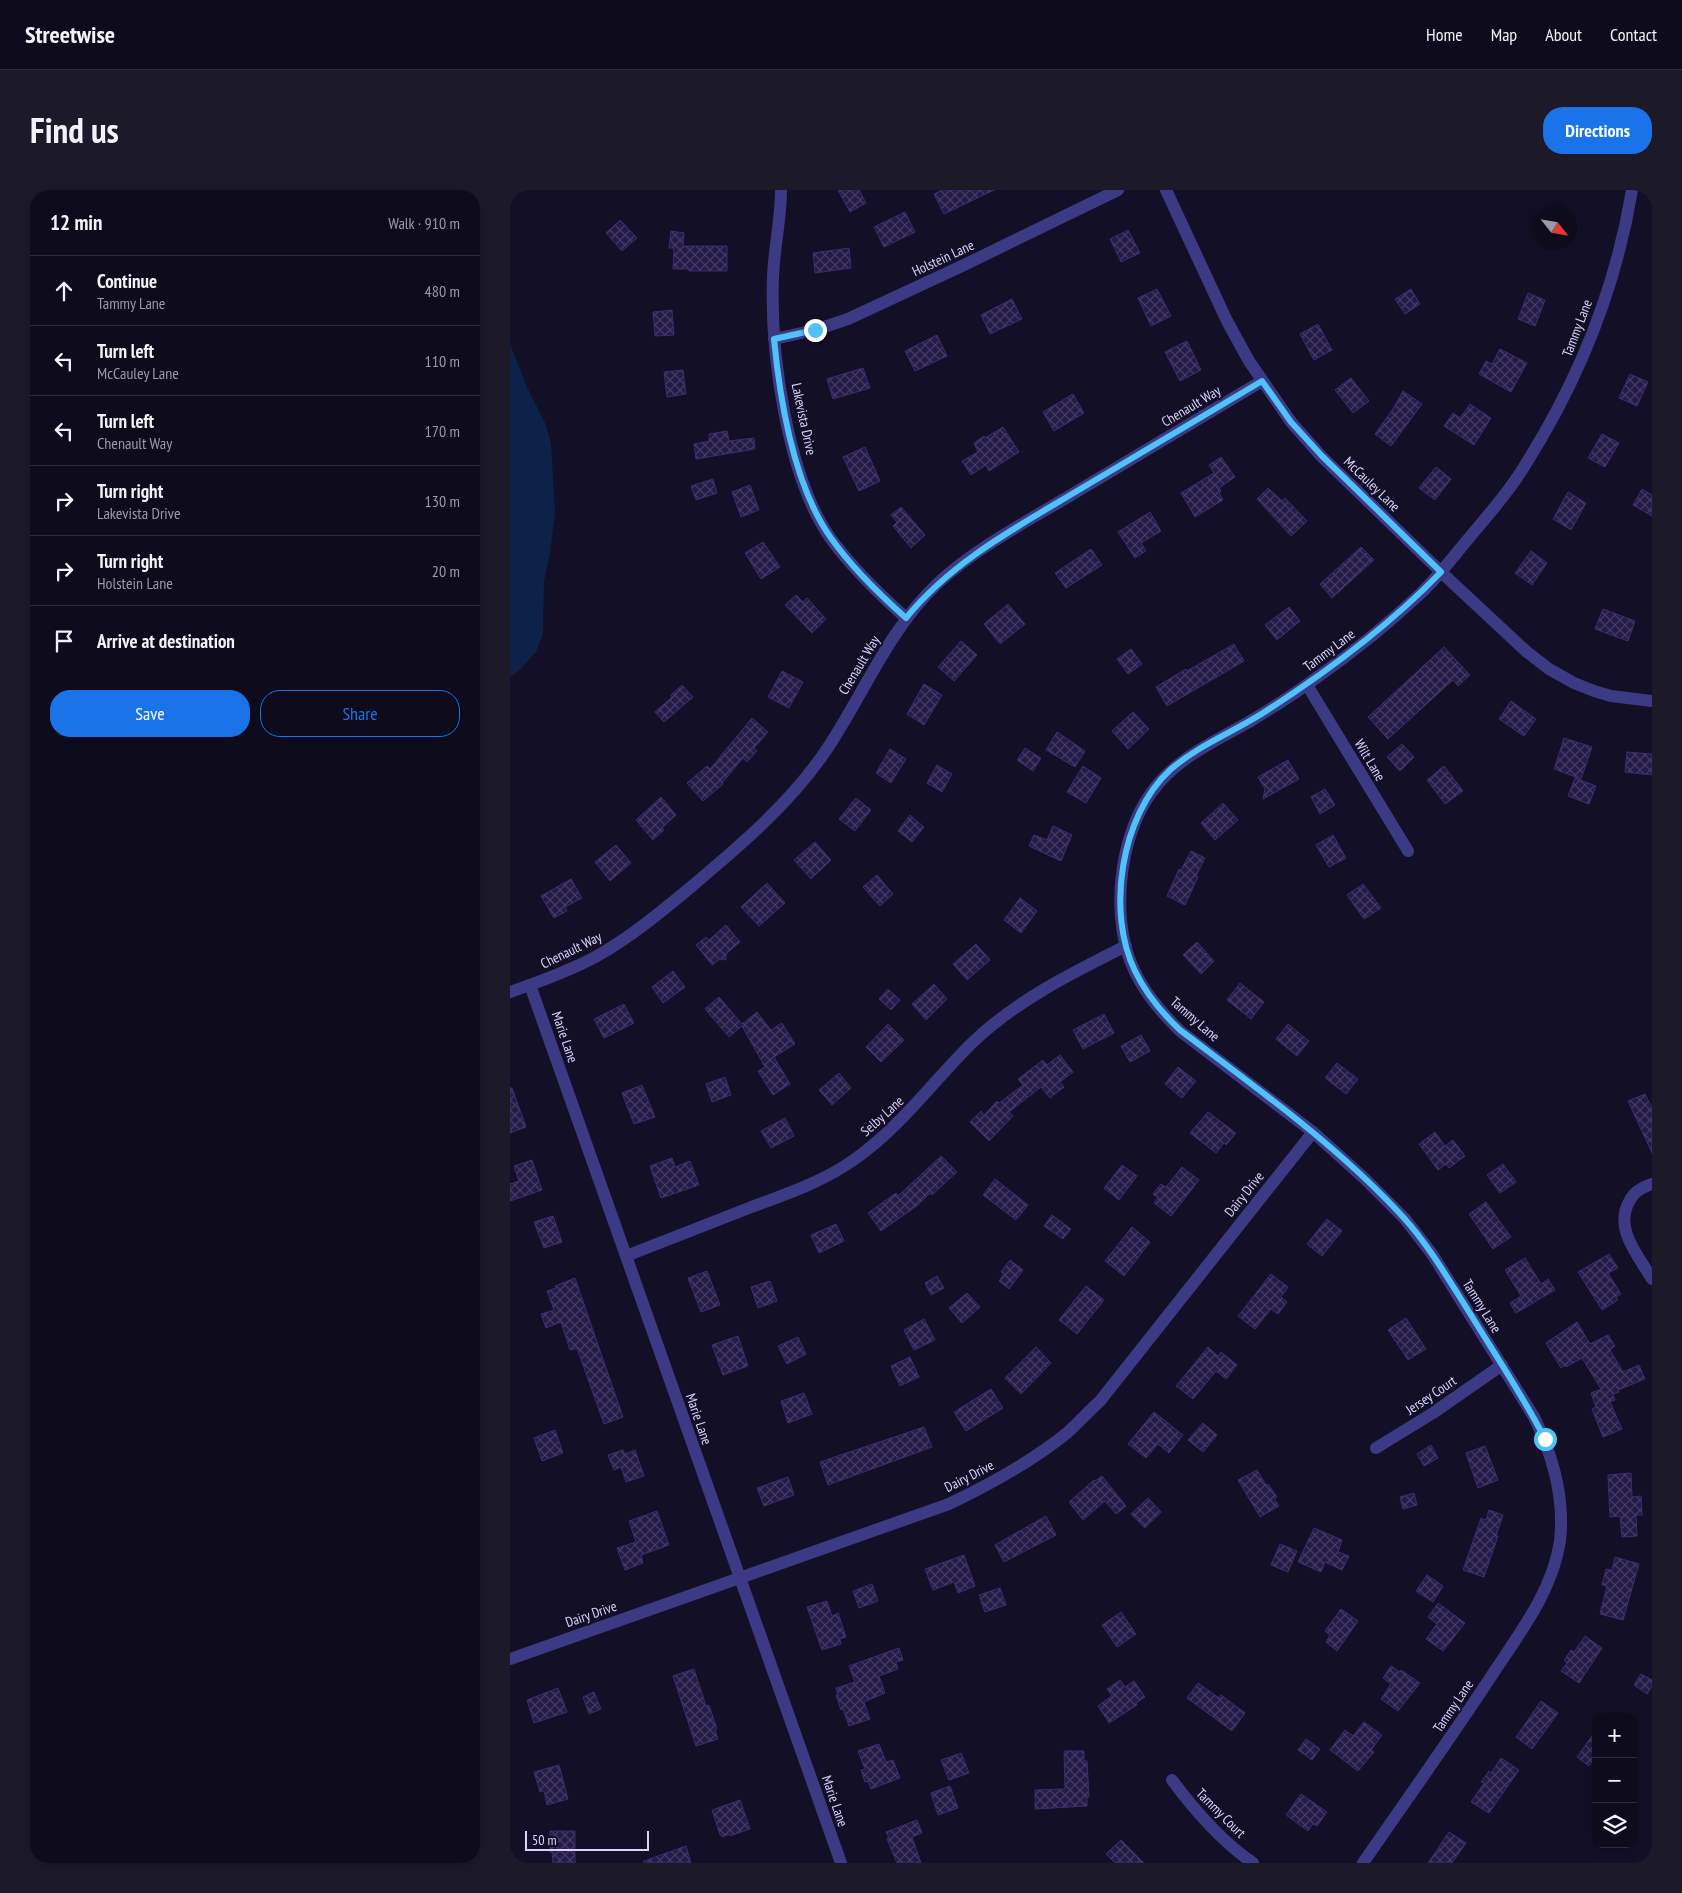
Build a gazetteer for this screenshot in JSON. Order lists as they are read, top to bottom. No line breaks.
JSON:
{"streets":{"street":["Holstein Lane","Tammy Lane","Chenault Way","Lakevista Drive","McCauley Lane","Wilt Lane","Marie Lane","Selby Lane","Dairy Drive","Jersey Court","Tammy Court"]},"crossings":[["Holstein Lane","Lakevista Drive"],["Tammy Lane","McCauley Lane"],["Tammy Lane","Wilt Lane"],["Tammy Lane","Selby Lane"],["Tammy Lane","Dairy Drive"],["Tammy Lane","Jersey Court"],["Chenault Way","Lakevista Drive"],["Chenault Way","McCauley Lane"],["Chenault Way","Marie Lane"],["Marie Lane","Selby Lane"],["Marie Lane","Dairy Drive"]],"scale_bar":"50 m","north":"bottom right","page":{"header":"Streetwise","nav":["Home","Map","About","Contact"],"title":"Find us","buttons":["Directions",["Save","Share"]],"heading":["12 min","Walk · 910 m"],"list":[["Continue","Tammy Lane","480 m"],["Turn left","McCauley Lane","110 m"],["Turn left","Chenault Way","170 m"],["Turn right","Lakevista Drive","130 m"],["Turn right","Holstein Lane","20 m"],"Arrive at destination"],"map_buttons":["+","−"],"scale":"50 m"}}
